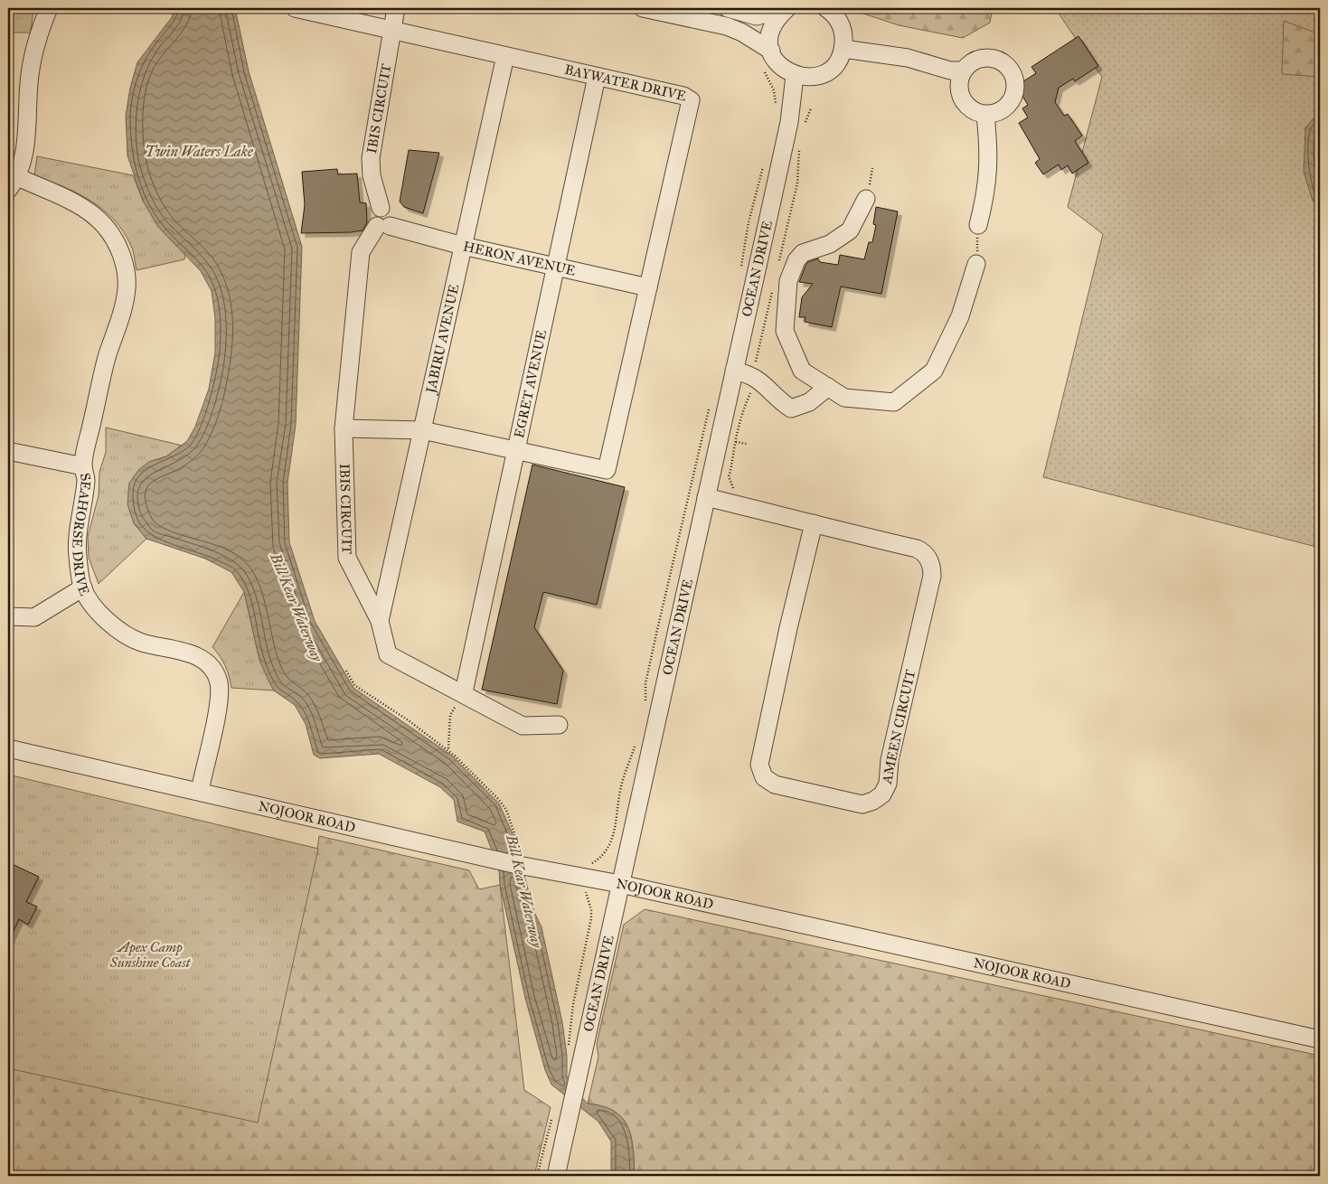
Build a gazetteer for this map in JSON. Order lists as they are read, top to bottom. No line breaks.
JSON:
{"streets":{"street":["BAYWATER DRIVE","IBIS CIRCUIT","HERON AVENUE","OCEAN DRIVE","JABIRU AVENUE","EGRET AVENUE","SEAHORSE DRIVE","AMEEN CIRCUIT","NOJOOR ROAD"]},"crossings":[["BAYWATER DRIVE","IBIS CIRCUIT"],["BAYWATER DRIVE","HERON AVENUE"],["BAYWATER DRIVE","JABIRU AVENUE"],["BAYWATER DRIVE","EGRET AVENUE"],["IBIS CIRCUIT","HERON AVENUE"],["IBIS CIRCUIT","JABIRU AVENUE"],["IBIS CIRCUIT","EGRET AVENUE"],["HERON AVENUE","JABIRU AVENUE"],["HERON AVENUE","EGRET AVENUE"],["OCEAN DRIVE","AMEEN CIRCUIT"],["OCEAN DRIVE","NOJOOR ROAD"],["SEAHORSE DRIVE","NOJOOR ROAD"]],"water":["Twin Waters Lake","Bill Kear Waterway"],"parks":["Apex Camp Sunshine Coast"]}
